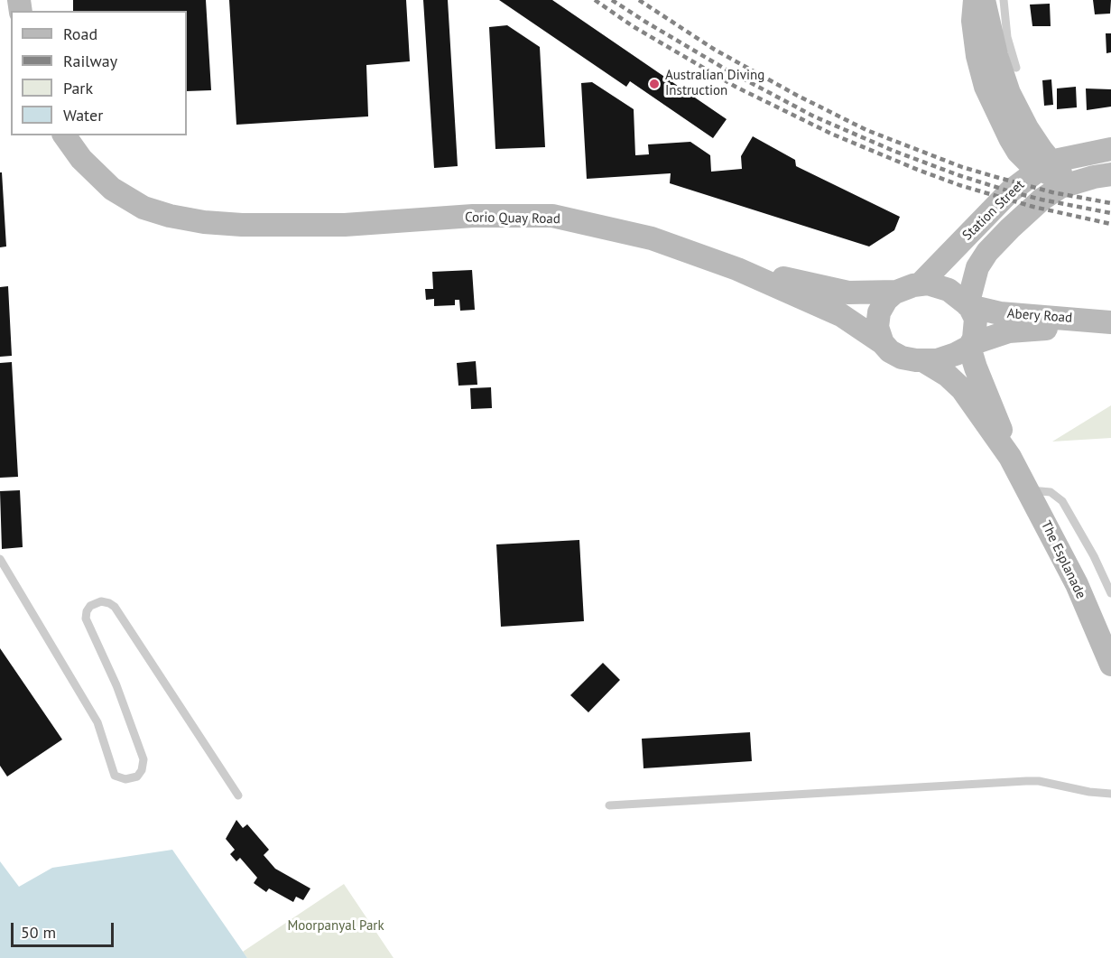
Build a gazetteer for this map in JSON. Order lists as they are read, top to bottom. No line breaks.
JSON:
{"streets":{"main road":["Station Street","Corio Quay Road","Abery Road","The Esplanade"]},"crossings":[["Station Street","Corio Quay Road"],["Station Street","Abery Road"],["Station Street","The Esplanade"],["Corio Quay Road","Abery Road"],["Corio Quay Road","The Esplanade"],["Abery Road","The Esplanade"]],"parks":["Moorpanyal Park"],"places":["Australian Diving Instruction"],"legend":["Road","Railway","Park","Water"],"scale_bar":"50 m"}
